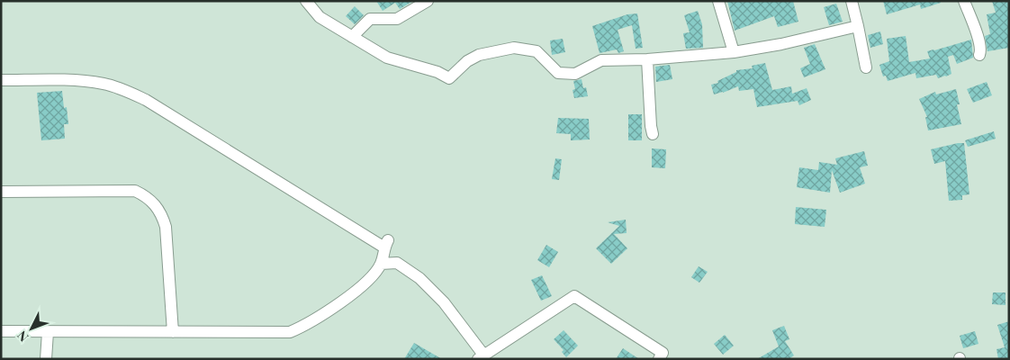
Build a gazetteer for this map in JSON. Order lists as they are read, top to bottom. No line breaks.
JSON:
{"north":"bottom left"}
